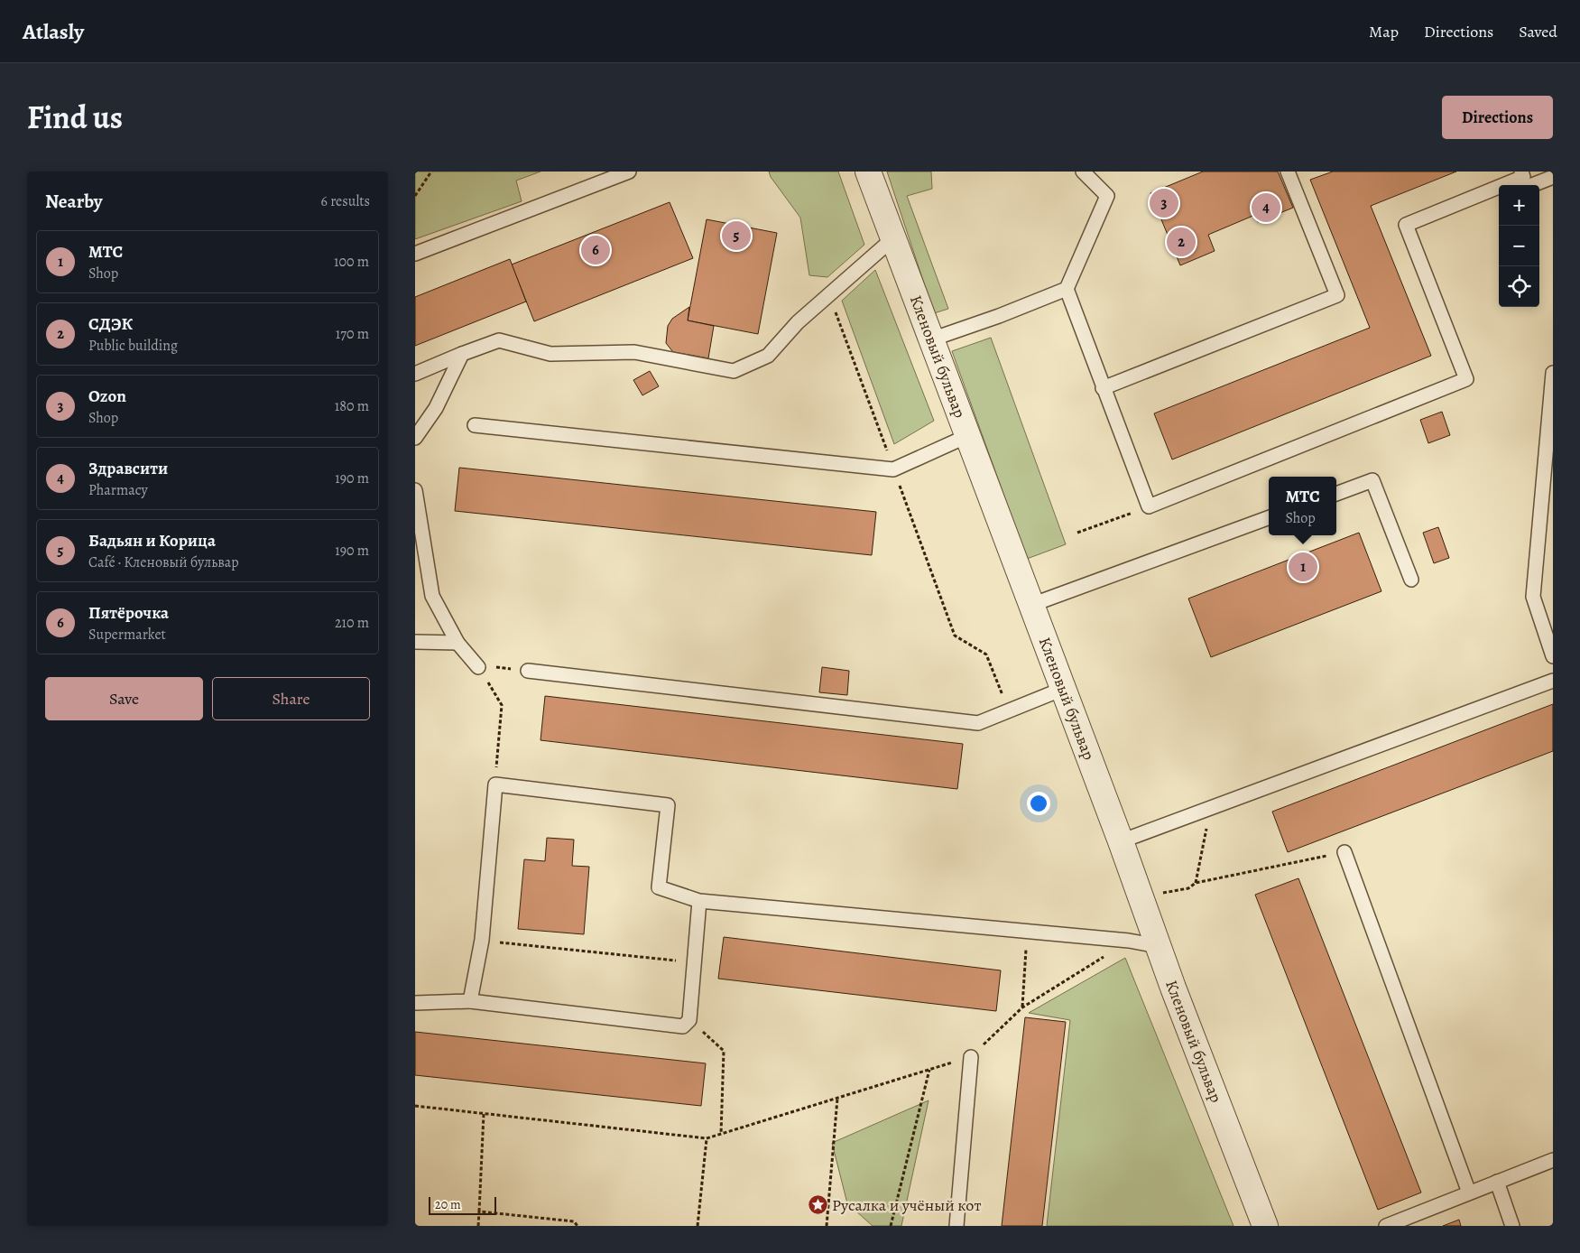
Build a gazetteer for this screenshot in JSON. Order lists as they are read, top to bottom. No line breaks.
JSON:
{"streets":{"street":["Кленовый бульвар"]},"places":{"place":["Русалка и учёный кот"]},"scale_bar":"20 m","page":{"header":"Atlasly","nav":["Map","Directions","Saved"],"title":"Find us","buttons":["Directions",["Save","Share"]],"heading":["Nearby","6 results"],"map_buttons":["+","−"],"pins":["3","4","5","2","6","1"],"list":[{"mark":"1","name":"МТС","note":"Shop","value":"100 m"},{"mark":"2","name":"СДЭК","note":"Public building","value":"170 m"},{"mark":"3","name":"Ozon","note":"Shop","value":"180 m"},{"mark":"4","name":"Здравсити","note":"Pharmacy","value":"190 m"},{"mark":"5","name":"Бадьян и Корица","note":"Café · Кленовый бульвар","value":"190 m"},{"mark":"6","name":"Пятёрочка","note":"Supermarket","value":"210 m"}],"popup":["МТС","Shop"],"scale":"20 m"}}
